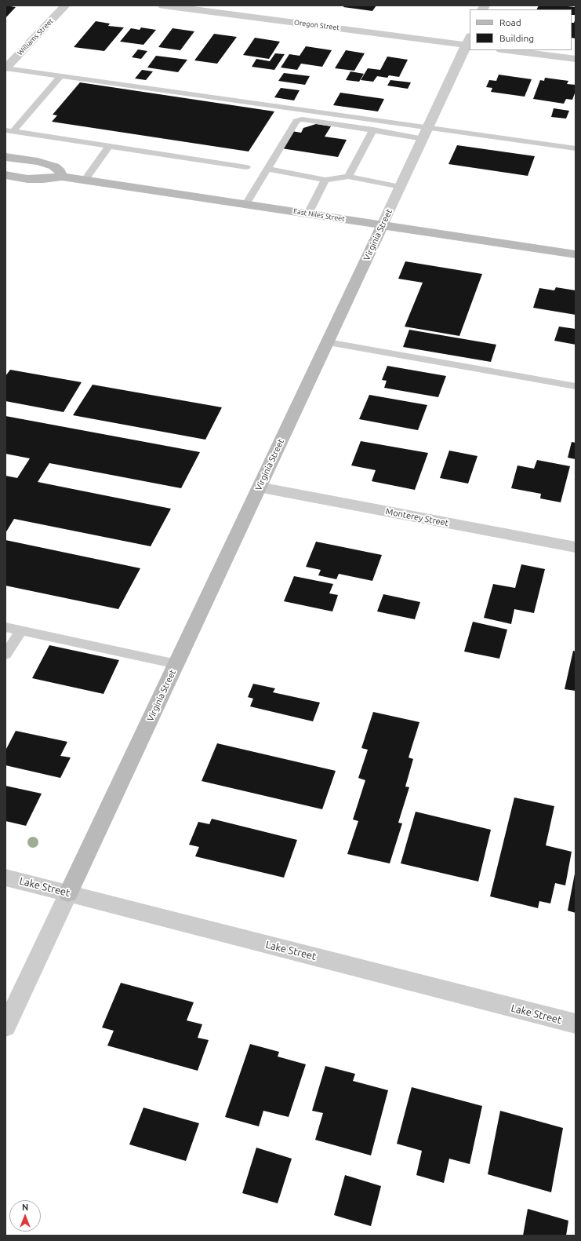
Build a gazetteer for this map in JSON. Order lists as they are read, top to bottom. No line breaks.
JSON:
{"streets":{"street":["Oregon Street","Williams Street","East Niles Street","Virginia Street","Monterey Street","Lake Street"]},"crossings":[["Oregon Street","Virginia Street"],["East Niles Street","Virginia Street"],["Virginia Street","Monterey Street"],["Virginia Street","Lake Street"]],"legend":["Road","Building"],"north":"top"}
